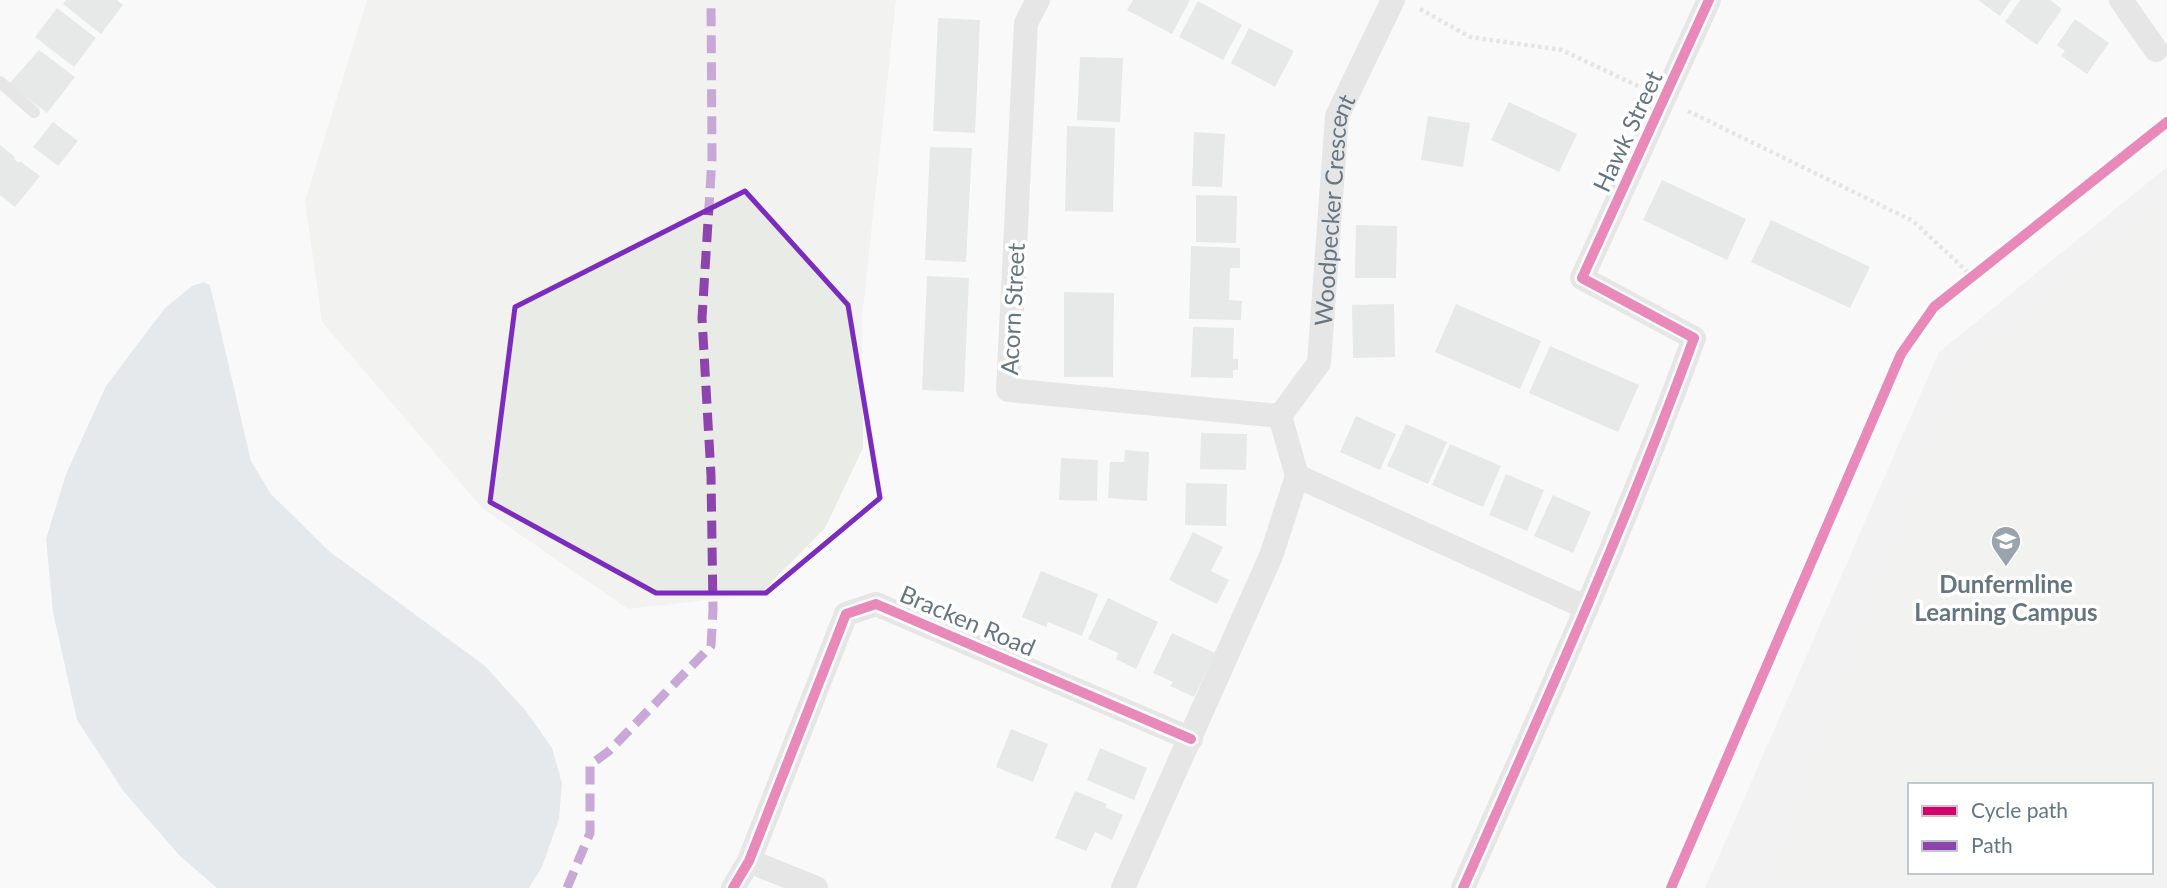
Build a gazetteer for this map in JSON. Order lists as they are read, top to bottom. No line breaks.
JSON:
{"streets":{"street":["Hawk Street","Woodpecker Crescent","Acorn Street","Bracken Road"]},"crossings":[["Woodpecker Crescent","Acorn Street"]],"places":{"school or university":["Dunfermline Learning Campus"]},"legend":["Cycle path","Path"]}
